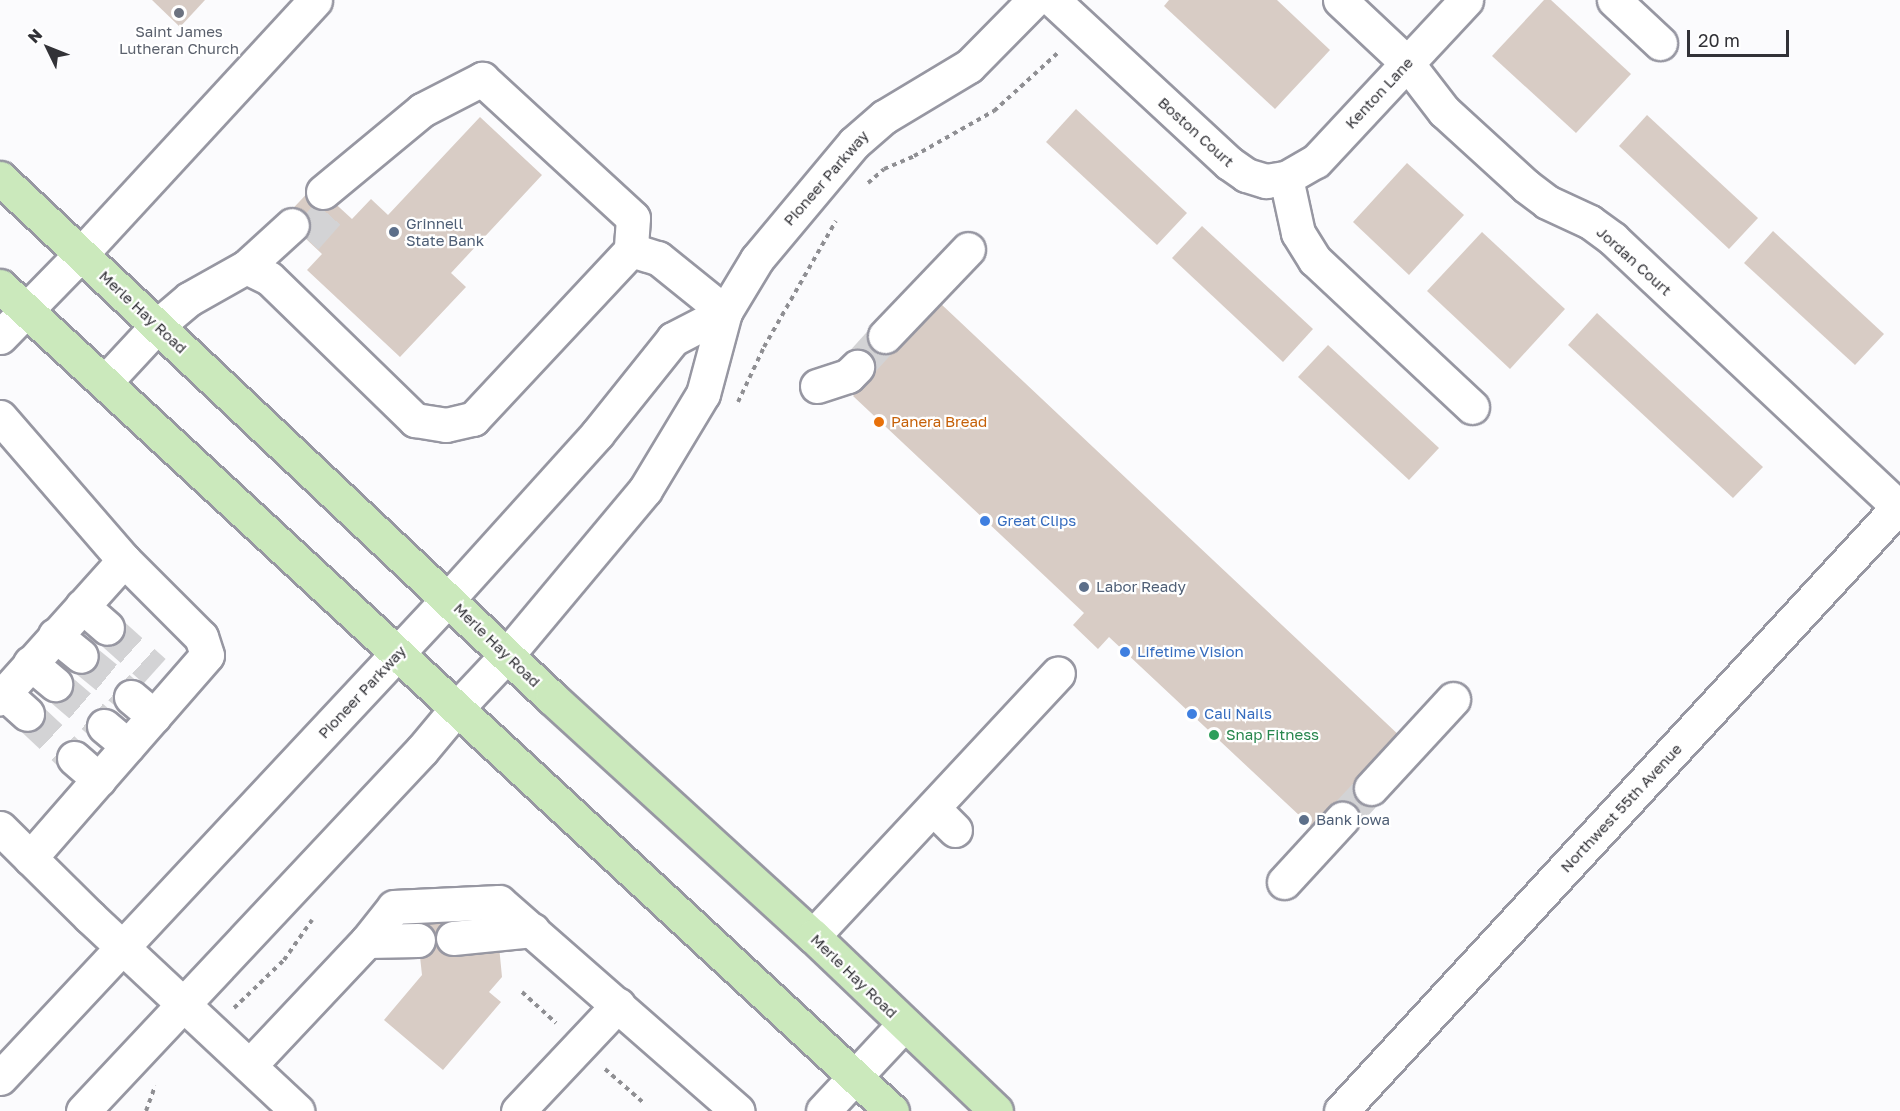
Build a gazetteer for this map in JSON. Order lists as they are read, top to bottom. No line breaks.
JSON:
{"streets":{"main road":["Merle Hay Road"],"street":["Kenton Lane","Boston Court","Pioneer Parkway","Jordan Court","Northwest 55th Avenue"]},"crossings":[["Kenton Lane","Boston Court"],["Kenton Lane","Jordan Court"],["Pioneer Parkway","Merle Hay Road"],["Jordan Court","Northwest 55th Avenue"]],"places":["Saint James Lutheran Church","Grinnell State Bank","Panera Bread","Great Clips","Labor Ready","Lifetime Vision","Cali Nails","Snap Fitness","Bank Iowa"],"scale_bar":"20 m","north":"top left"}
